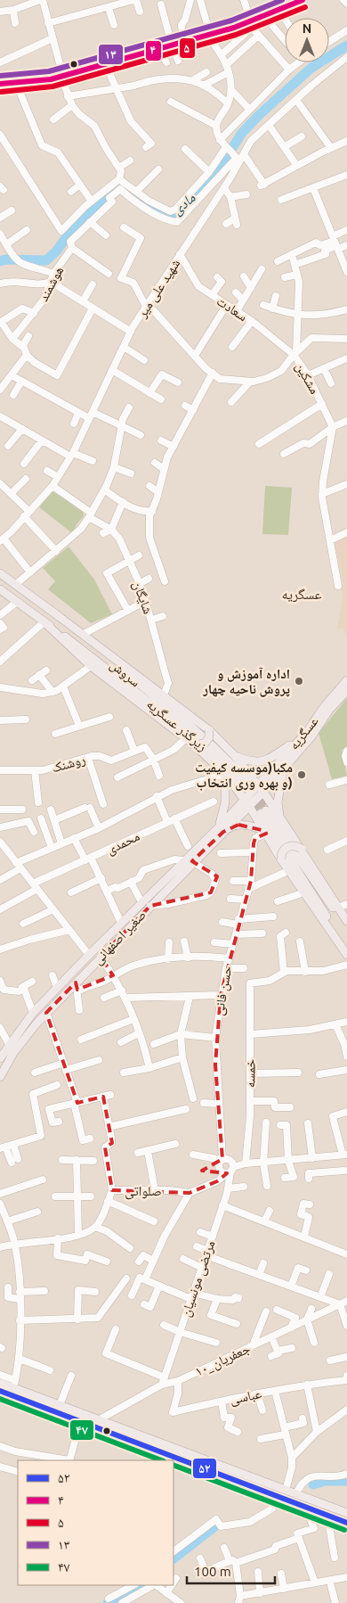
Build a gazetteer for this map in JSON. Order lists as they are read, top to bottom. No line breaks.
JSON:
{"streets":{"main road":["سروش","زیرگذر عسگریه","عسگریه","صغیر اصفهانی"],"street":["هوشمند","شهید علی میر","سعادت","مشکین","شایگان","روشنک","محمدی","حسن فانی","خمسه","صلواتی","مرتضی مونسیان","۱۰_جعفریان","عباسی"]},"crossings":[["شهید علی میر","سعادت"],["شهید علی میر","مشکین"],["شهید علی میر","شایگان"],["سعادت","مشکین"],["سروش","زیرگذر عسگریه"],["عسگریه","صغیر اصفهانی"],["حسن فانی","صلواتی"],["حسن فانی","مرتضی مونسیان"],["خمسه","صلواتی"],["صلواتی","مرتضی مونسیان"],["مرتضی مونسیان","۱۰_جعفریان"],["۱۰_جعفریان","عباسی"]],"districts":["عسگریه"],"water":["مادی"],"places":["اداره آموزش و پروش ناحیه چهار","مکبا(موسسه کیفیت و بهره وری انتخاب)"],"lines":["transit line ۴","transit line ۱۳","transit line ۵","transit line ۵۲","transit line ۴۷"],"legend":["۵۲","۴","۵","۱۳","۴۷"],"scale_bar":"100 m","north":"top"}
